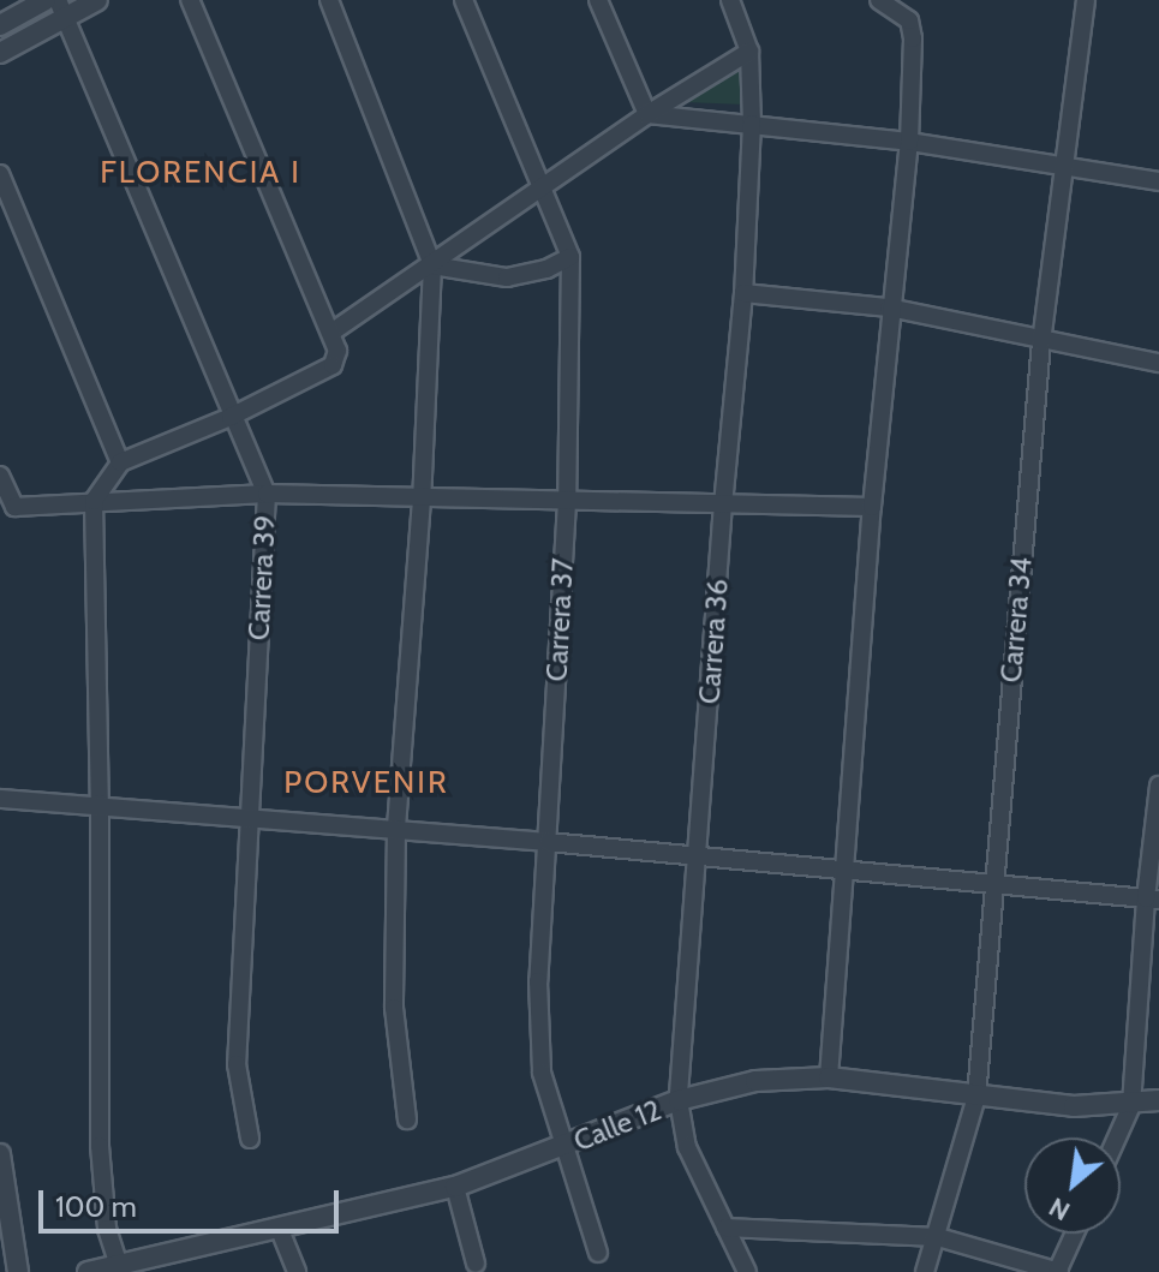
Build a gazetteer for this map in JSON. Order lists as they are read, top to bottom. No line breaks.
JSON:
{"streets":{"street":["Carrera 39","Carrera 37","Carrera 34","Carrera 36","Calle 12"]},"crossings":[["Carrera 37","Calle 12"],["Carrera 34","Calle 12"],["Carrera 36","Calle 12"]],"districts":["FLORENCIA I","PORVENIR"],"scale_bar":"100 m","north":"bottom left"}
